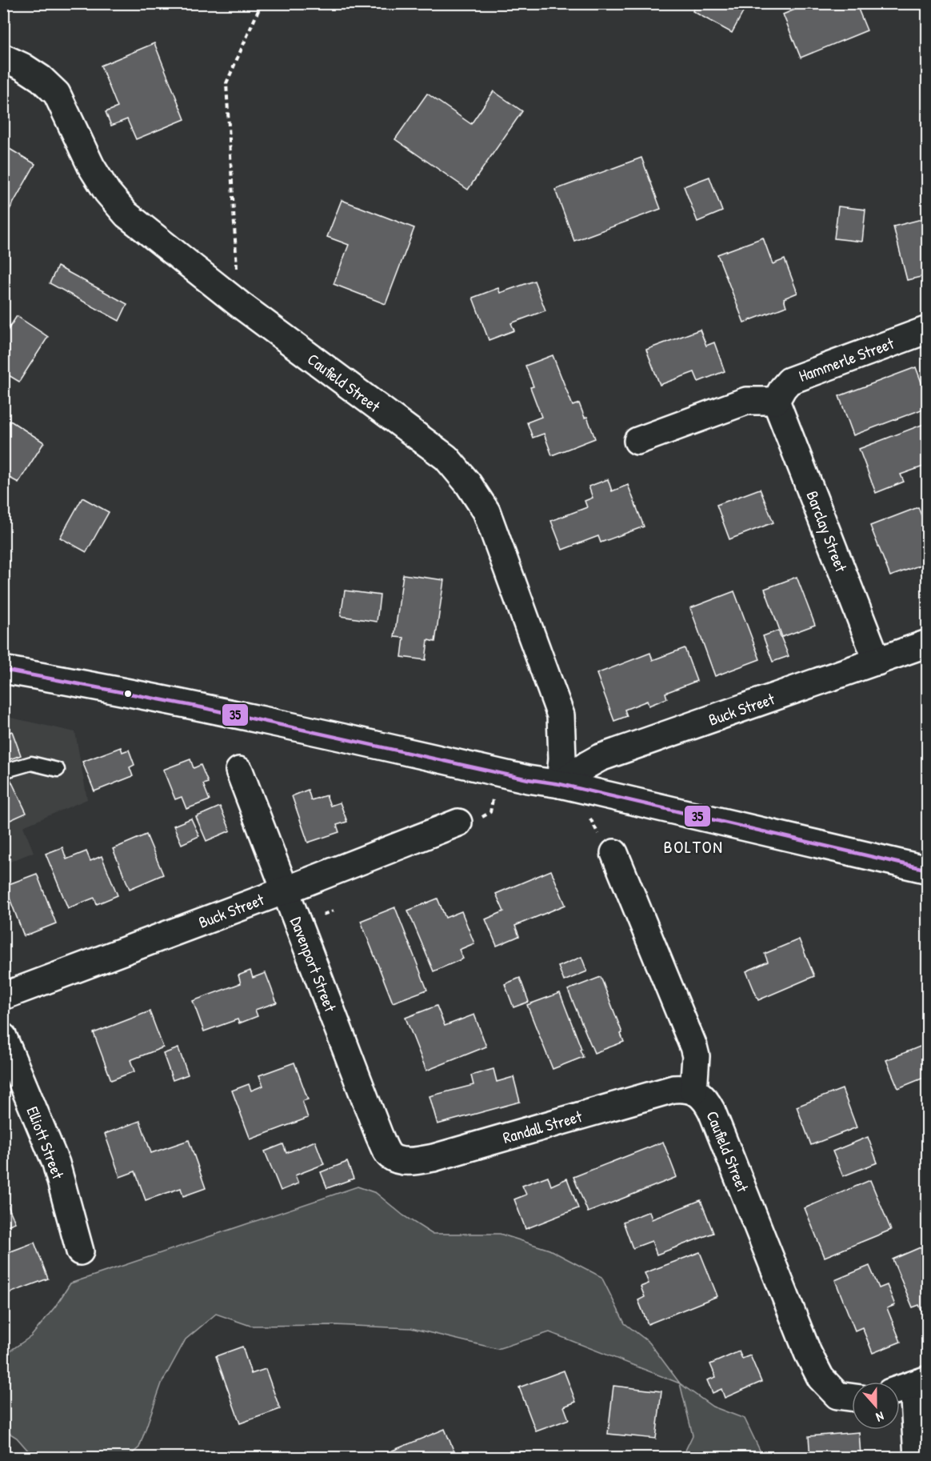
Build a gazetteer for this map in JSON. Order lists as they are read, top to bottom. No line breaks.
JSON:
{"streets":{"street":["Hammerle Street","Caufield Street","Barclay Street","Buck Street","Davenport Street","Randall Street","Elliott Street"]},"crossings":[["Hammerle Street","Barclay Street"],["Caufield Street","Buck Street"],["Caufield Street","Randall Street"],["Barclay Street","Buck Street"],["Buck Street","Davenport Street"],["Davenport Street","Randall Street"]],"districts":["BOLTON"],"lines":["transit line 35"],"north":"bottom"}
